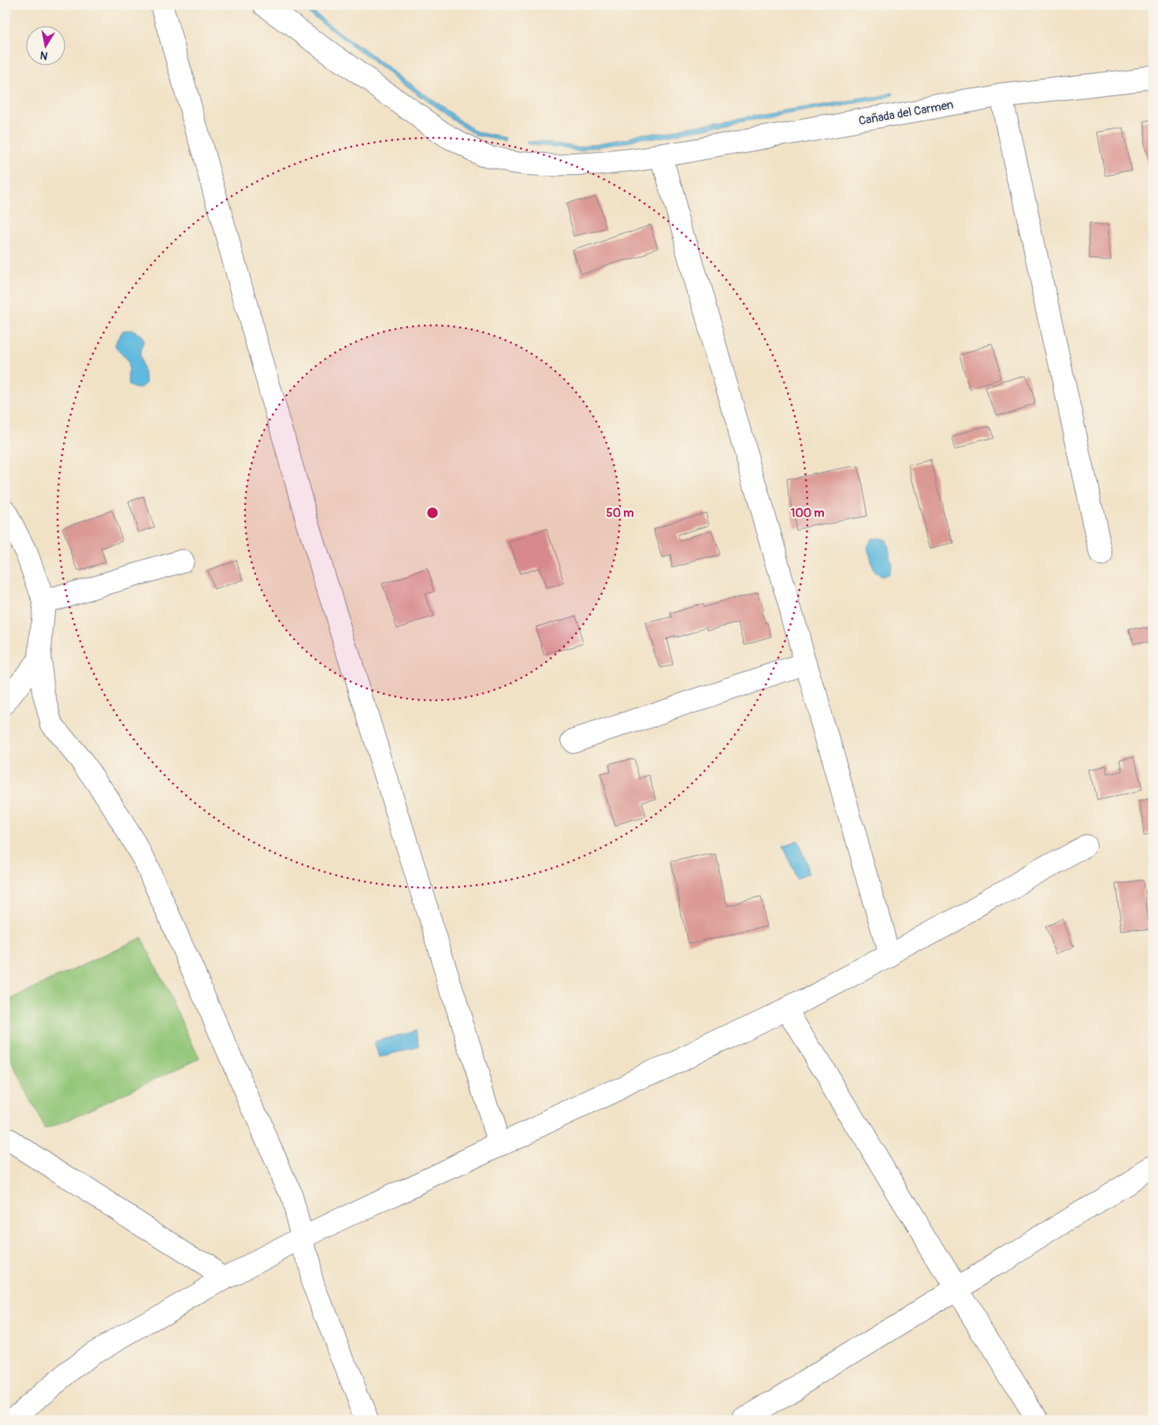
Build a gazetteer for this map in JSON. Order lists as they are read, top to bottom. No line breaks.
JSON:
{"streets":{"street":["Cañada del Carmen"]},"north":"bottom","rings":["50 m","100 m"]}
